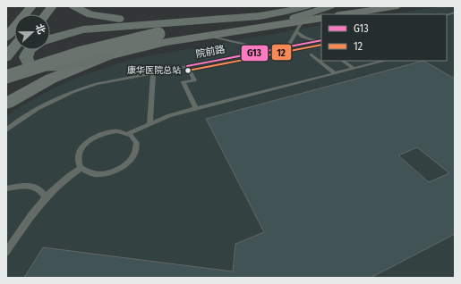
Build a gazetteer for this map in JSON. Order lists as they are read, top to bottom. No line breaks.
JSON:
{"streets":{"lane":["院前路"]},"places":["康华医院总站"],"lines":["transit line G13","transit line 12"],"legend":["G13","12"],"north":"right"}
